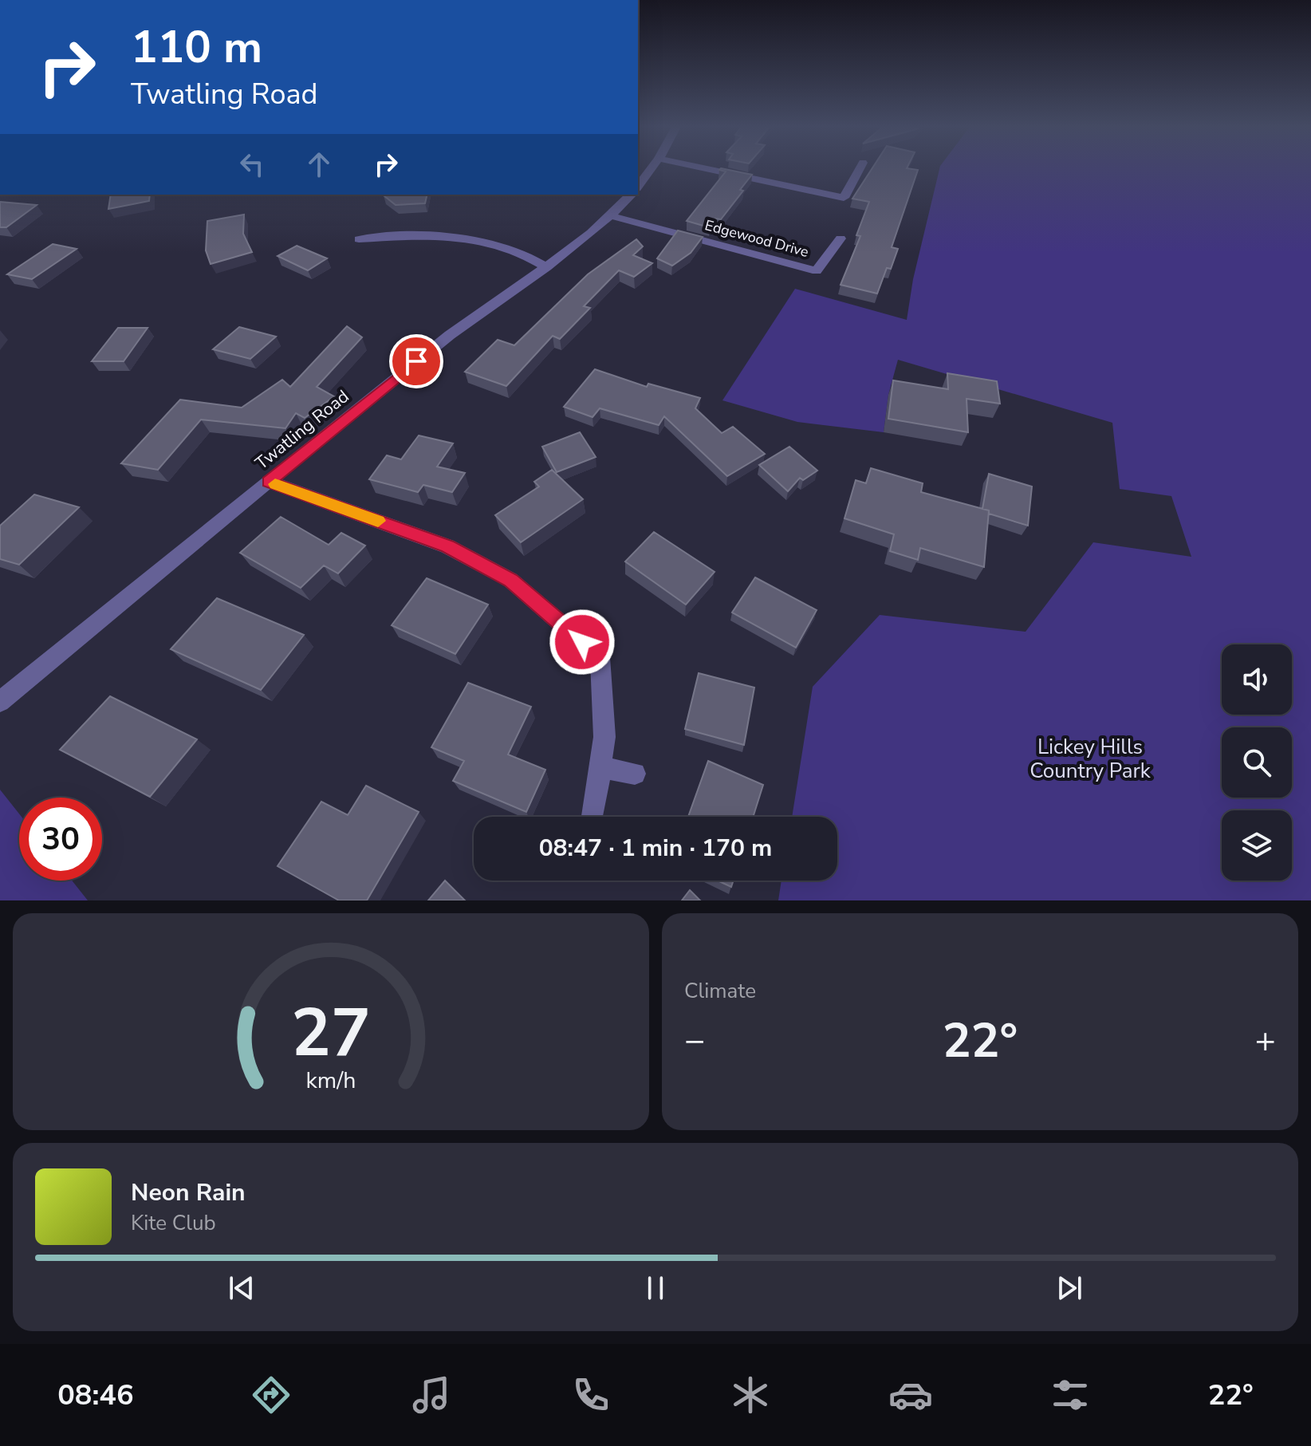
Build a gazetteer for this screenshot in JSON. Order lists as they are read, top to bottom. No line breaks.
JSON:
{"streets":{"street":["Edgewood Drive","Twatling Road"]},"crossings":[["Edgewood Drive","Twatling Road"]],"parks":["Lickey Hills Country Park"],"page":{"turn":["110 m","Twatling Road"],"limit":"30","trip":"08:47 · 1 min · 170 m","tile":"Climate","heat":["−","22°","+"],"song":["Neon Rain","Kite Club"],"tabs":["08:46","22°"],"gauge":["27","km/h"]}}
